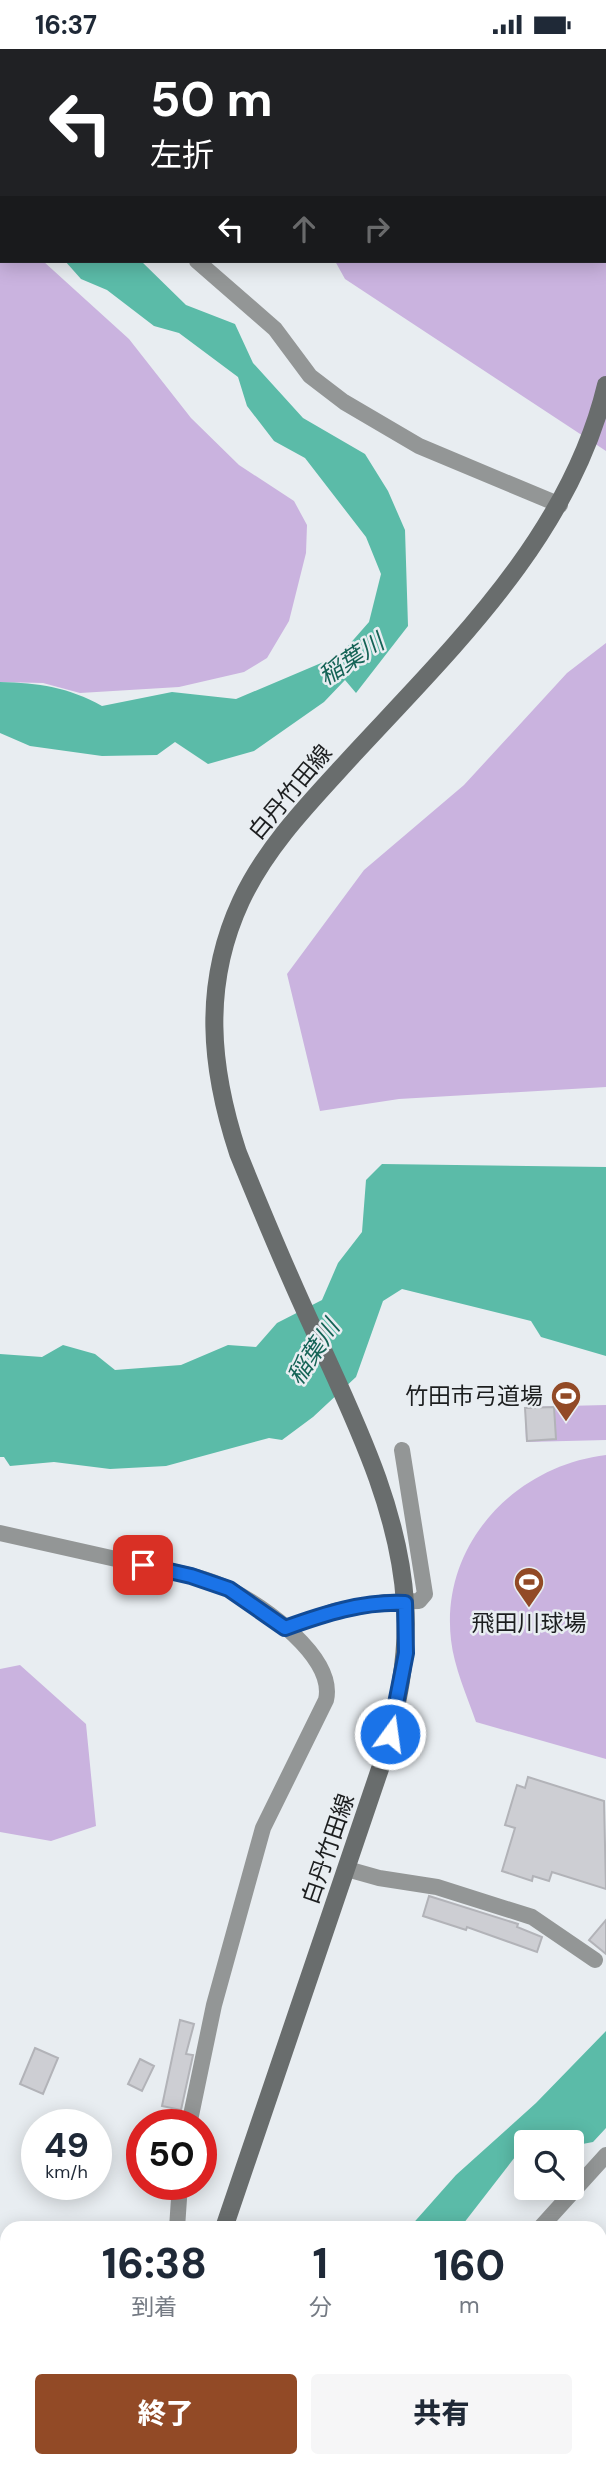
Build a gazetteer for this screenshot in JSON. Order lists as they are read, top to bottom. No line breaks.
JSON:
{"streets":{"main road":["白丹竹田線"]},"water":["稲葉川"],"places":{"sports":["竹田市弓道場","飛田川球場"]},"page":{"status":"16:37","turn":["50 m","左折"],"speed":"49 km/h","limit":"50","eta":["16:38","到着","1","分","160","m"],"buttons":["終了","共有"]}}
